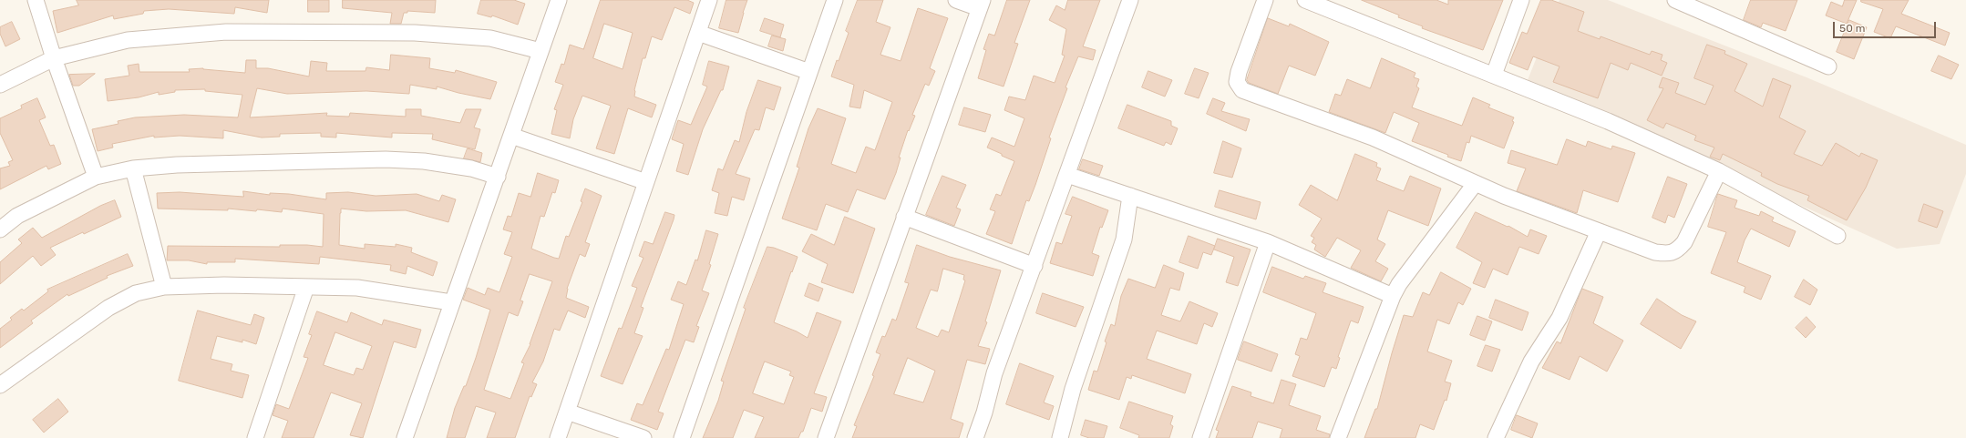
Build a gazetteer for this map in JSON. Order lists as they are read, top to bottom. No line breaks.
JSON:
{"scale_bar":"50 m"}
